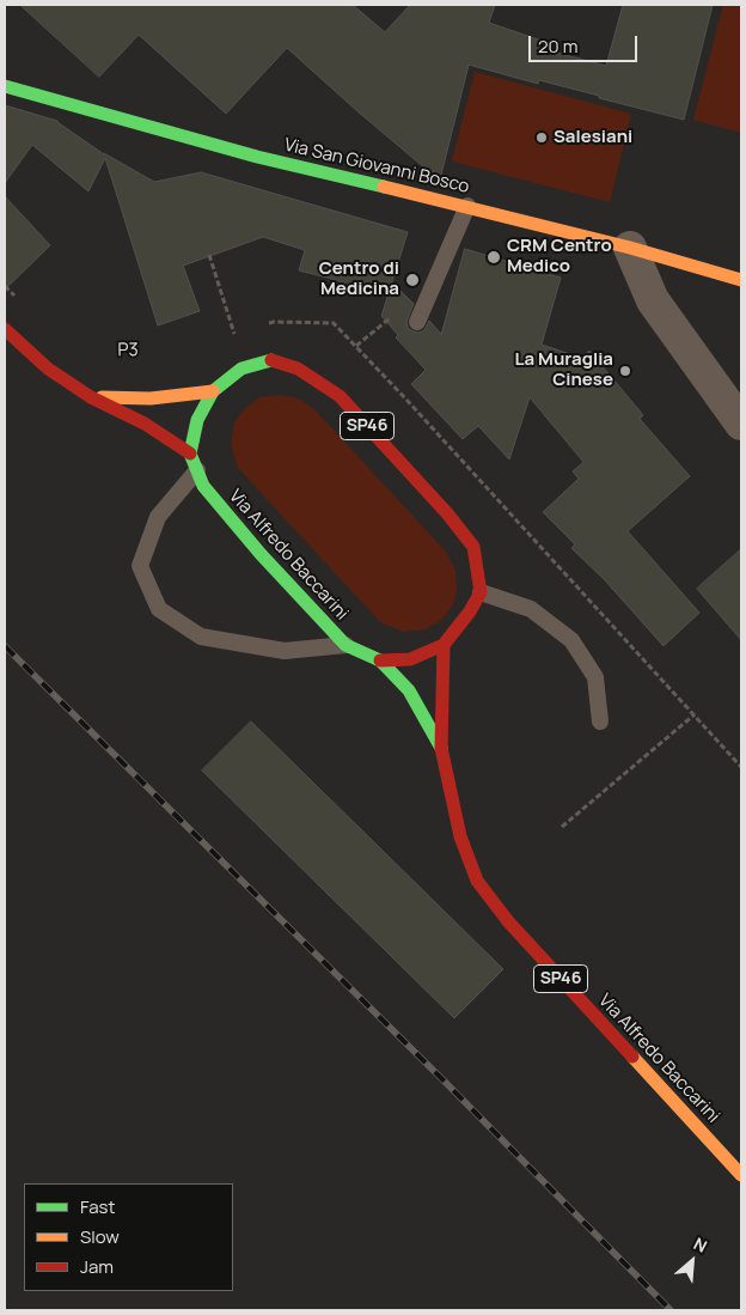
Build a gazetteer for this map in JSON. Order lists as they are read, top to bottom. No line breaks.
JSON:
{"streets":{"main road":["Via San Giovanni Bosco","SP46","Via Alfredo Baccarini"]},"crossings":[["SP46","Via Alfredo Baccarini"]],"places":["Salesiani","CRM Centro Medico","Centro di Medicina","La Muraglia Cinese"],"legend":["Fast","Slow","Jam"],"scale_bar":"20 m","north":"top right"}
